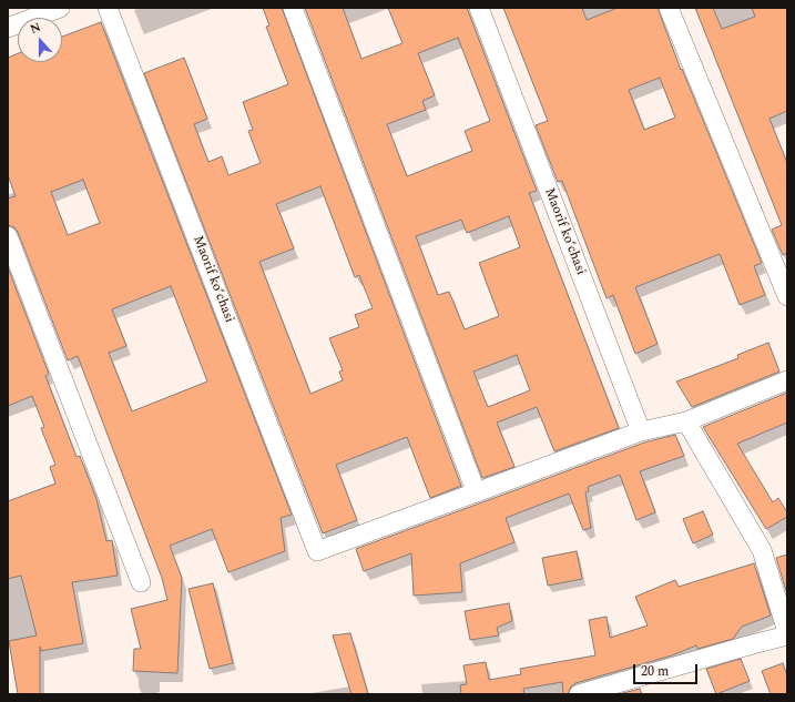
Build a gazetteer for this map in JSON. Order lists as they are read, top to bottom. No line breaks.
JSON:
{"streets":{"street":["Maorif koʻchasi"]},"scale_bar":"20 m","north":"top"}
